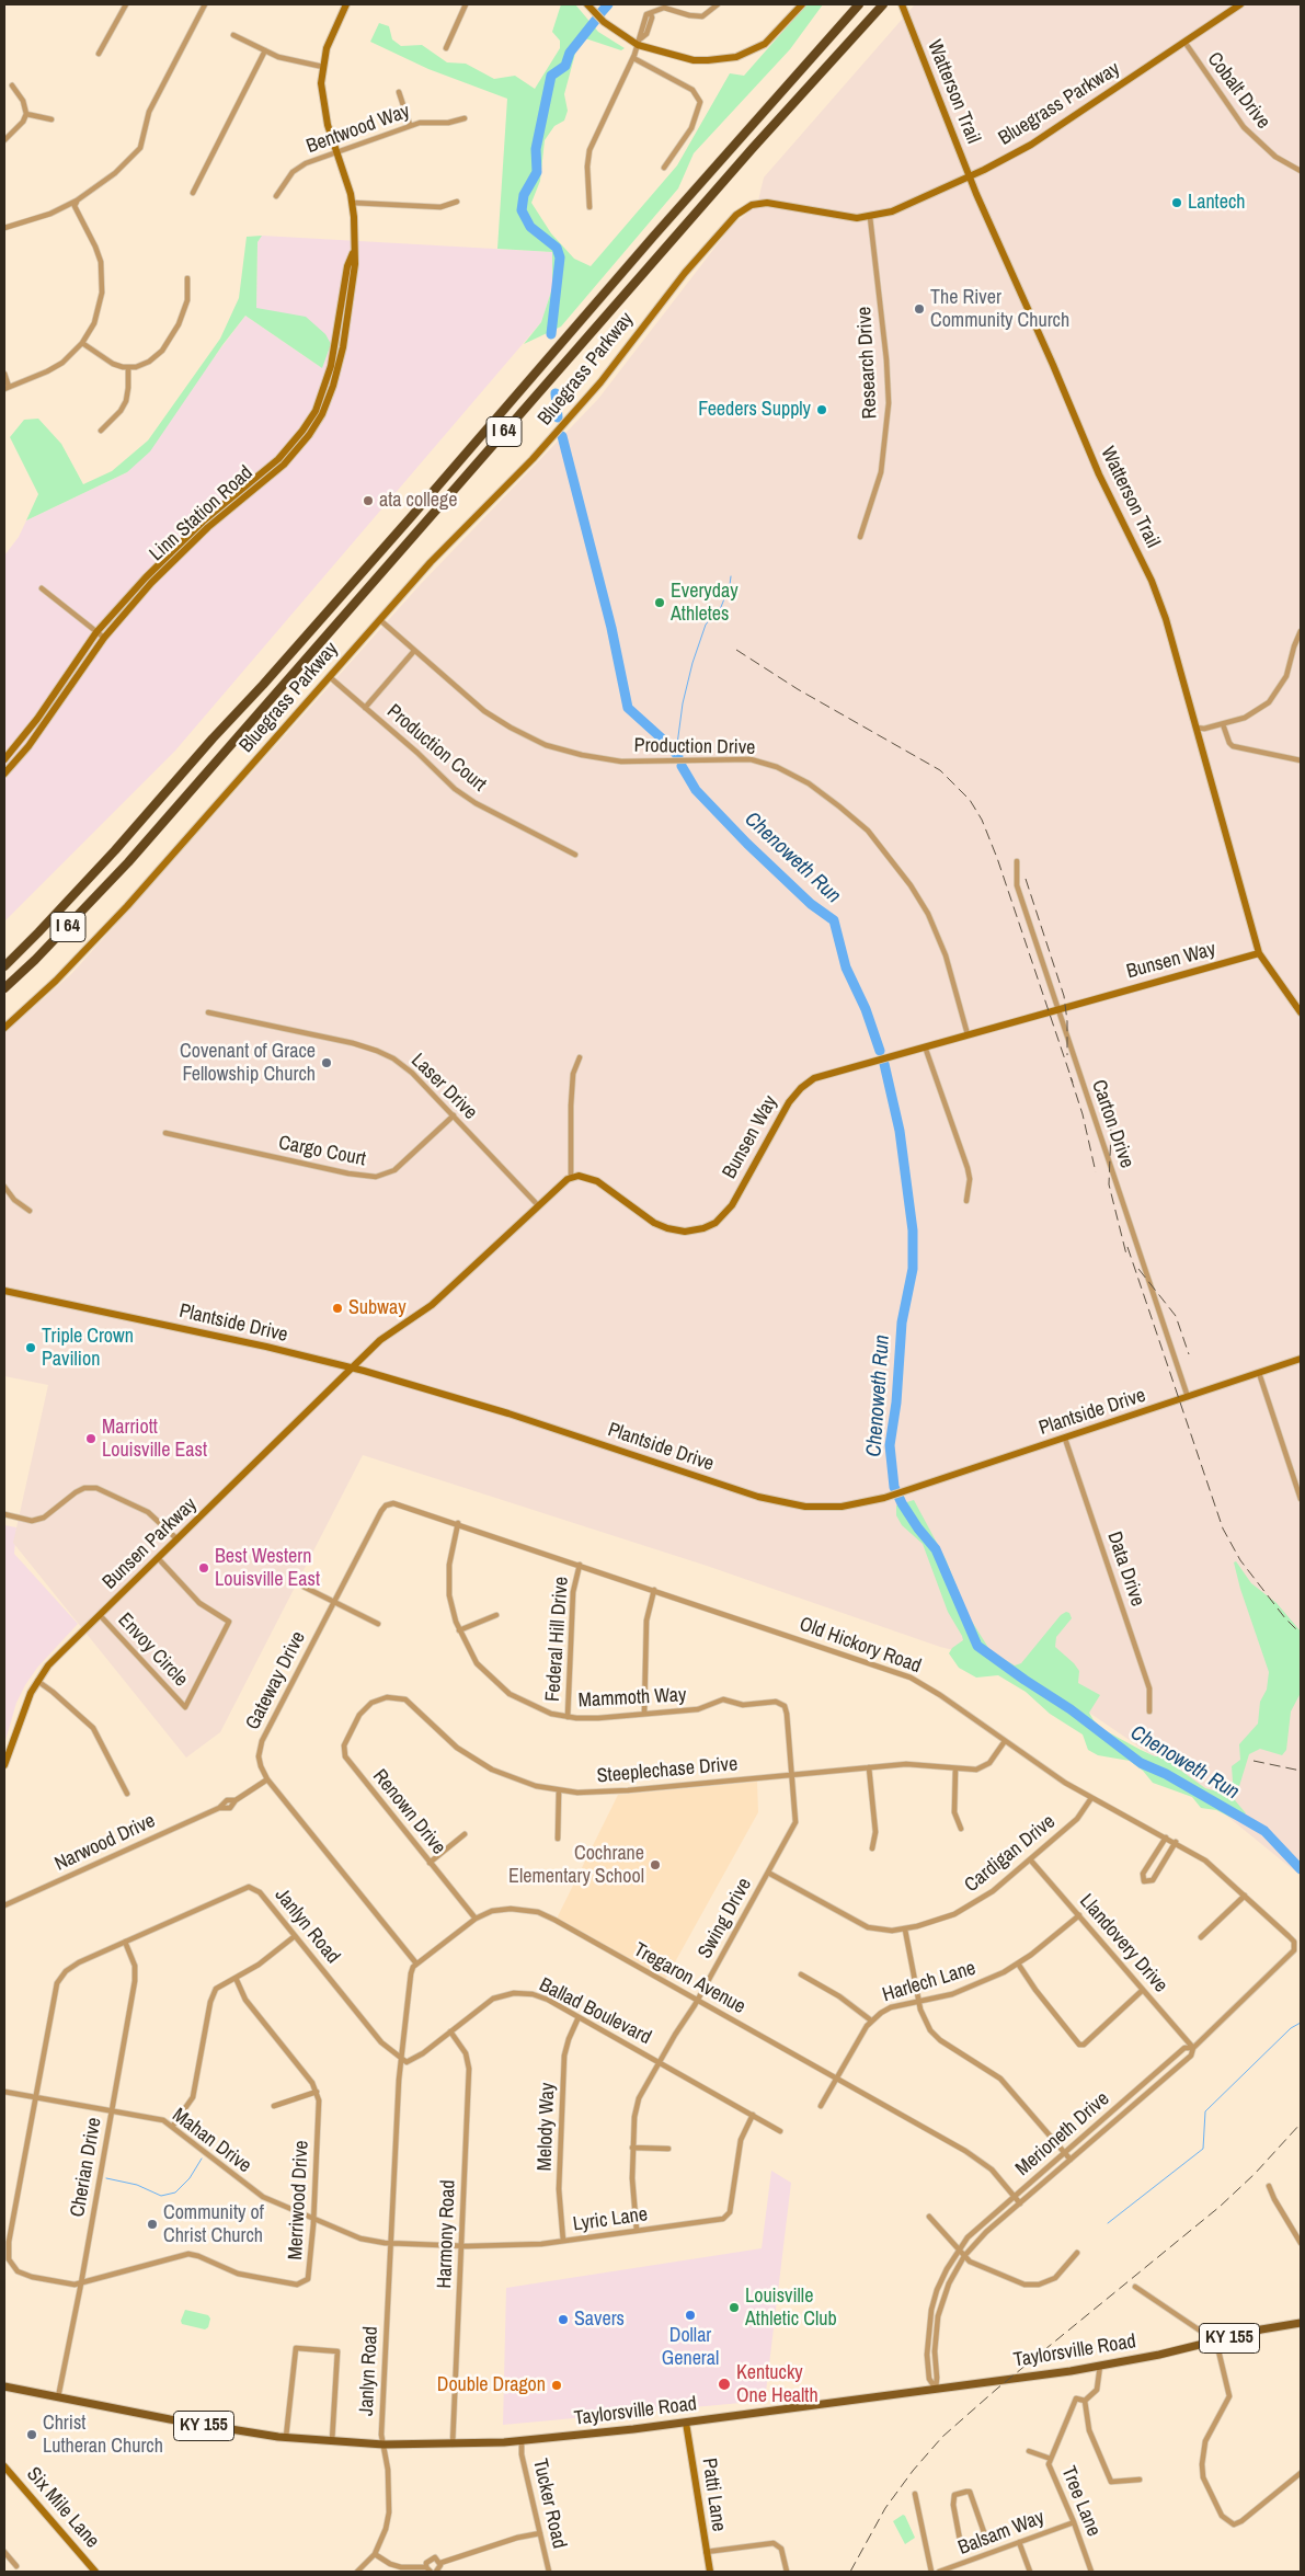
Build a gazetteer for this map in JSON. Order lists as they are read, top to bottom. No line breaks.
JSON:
{"streets":{"highway":["I 64"],"main road":["KY 155","Taylorsville Road"],"street":["Cobalt Drive","Watterson Trail","Bluegrass Parkway","Bentwood Way","Research Drive","Linn Station Road","Production Drive","Production Court","Bunsen Way","Laser Drive","Carton Drive","Cargo Court","Plantside Drive","Bunsen Parkway","Data Drive","Federal Hill Drive","Old Hickory Road","Envoy Circle","Gateway Drive","Mammoth Way","Steeplechase Drive","Renown Drive","Narwood Drive","Cardigan Drive","Swing Drive","Janlyn Road","Llandovery Drive","Tregaron Avenue","Harlech Lane","Ballad Boulevard","Melody Way","Merioneth Drive","Mahan Drive","Cherian Drive","Merriwood Drive","Lyric Lane","Harmony Road","Patti Lane","Tree Lane","Tucker Road","Six Mile Lane","Balsam Way"]},"crossings":[["Cobalt Drive","Bluegrass Parkway"],["Watterson Trail","Bluegrass Parkway"],["Watterson Trail","Bunsen Way"],["Bluegrass Parkway","Research Drive"],["Bluegrass Parkway","Production Drive"],["Bluegrass Parkway","Production Court"],["Bentwood Way","Linn Station Road"],["Production Drive","Production Court"],["Production Drive","Bunsen Way"],["Bunsen Way","Carton Drive"],["Laser Drive","Cargo Court"],["Carton Drive","Plantside Drive"],["Plantside Drive","Bunsen Parkway"],["Plantside Drive","Data Drive"],["Bunsen Parkway","Envoy Circle"],["Federal Hill Drive","Old Hickory Road"],["Federal Hill Drive","Mammoth Way"],["Old Hickory Road","Gateway Drive"],["Old Hickory Road","Mammoth Way"],["Old Hickory Road","Steeplechase Drive"],["Old Hickory Road","Cardigan Drive"],["Old Hickory Road","Merioneth Drive"],["Gateway Drive","Narwood Drive"],["Gateway Drive","Tregaron Avenue"],["Mammoth Way","Swing Drive"],["Steeplechase Drive","Renown Drive"],["Steeplechase Drive","Swing Drive"],["Renown Drive","Tregaron Avenue"],["Cardigan Drive","Swing Drive"],["Cardigan Drive","Llandovery Drive"],["Swing Drive","Tregaron Avenue"],["Swing Drive","Ballad Boulevard"],["Swing Drive","Lyric Lane"],["Janlyn Road","Ballad Boulevard"],["Janlyn Road","Mahan Drive"],["Janlyn Road","Cherian Drive"],["Janlyn Road","Merriwood Drive"],["Janlyn Road","Lyric Lane"],["Janlyn Road","Taylorsville Road"],["Llandovery Drive","Harlech Lane"],["Llandovery Drive","Merioneth Drive"],["Tregaron Avenue","Harlech Lane"],["Tregaron Avenue","Merioneth Drive"],["Ballad Boulevard","Melody Way"],["Ballad Boulevard","Lyric Lane"],["Ballad Boulevard","Harmony Road"],["Melody Way","Lyric Lane"],["Merioneth Drive","Taylorsville Road"],["Mahan Drive","Cherian Drive"],["Mahan Drive","Merriwood Drive"],["Mahan Drive","Lyric Lane"],["Cherian Drive","Merriwood Drive"],["Cherian Drive","Taylorsville Road"],["Lyric Lane","Harmony Road"],["Harmony Road","Taylorsville Road"],["Taylorsville Road","Patti Lane"],["Taylorsville Road","Tree Lane"],["Taylorsville Road","Tucker Road"],["Tree Lane","Balsam Way"]],"water":["Chenoweth Run"],"places":["Lantech","The River Community Church","Feeders Supply","ata college","Everyday Athletes","Covenant of Grace Fellowship Church","Subway","Triple Crown Pavilion","Marriott Louisville East","Best Western Louisville East","Cochrane Elementary School","Community of Christ Church","Louisville Athletic Club","Dollar General","Savers","Kentucky One Health","Double Dragon","Christ Lutheran Church"]}
